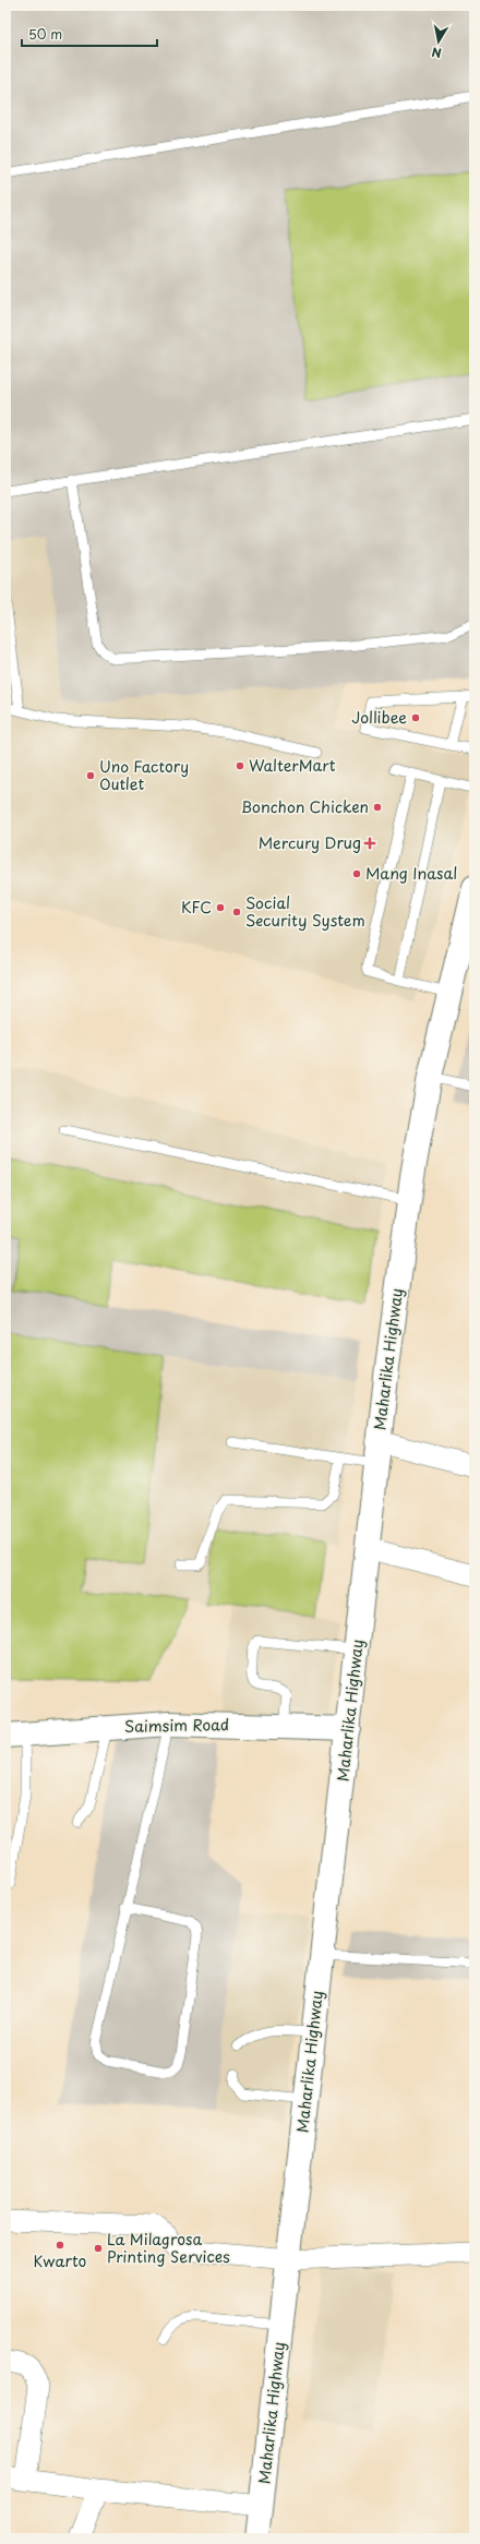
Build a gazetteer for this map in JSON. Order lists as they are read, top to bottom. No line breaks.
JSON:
{"streets":{"main road":["Maharlika Highway","Saimsim Road"]},"crossings":[["Maharlika Highway","Saimsim Road"]],"places":{"other":["Jollibee","WalterMart","Uno Factory Outlet","Bonchon Chicken","Mang Inasal","KFC","Social Security System","Kwarto","La Milagrosa Printing Services"],"health":["Mercury Drug"]},"scale_bar":"50 m","north":"bottom"}
